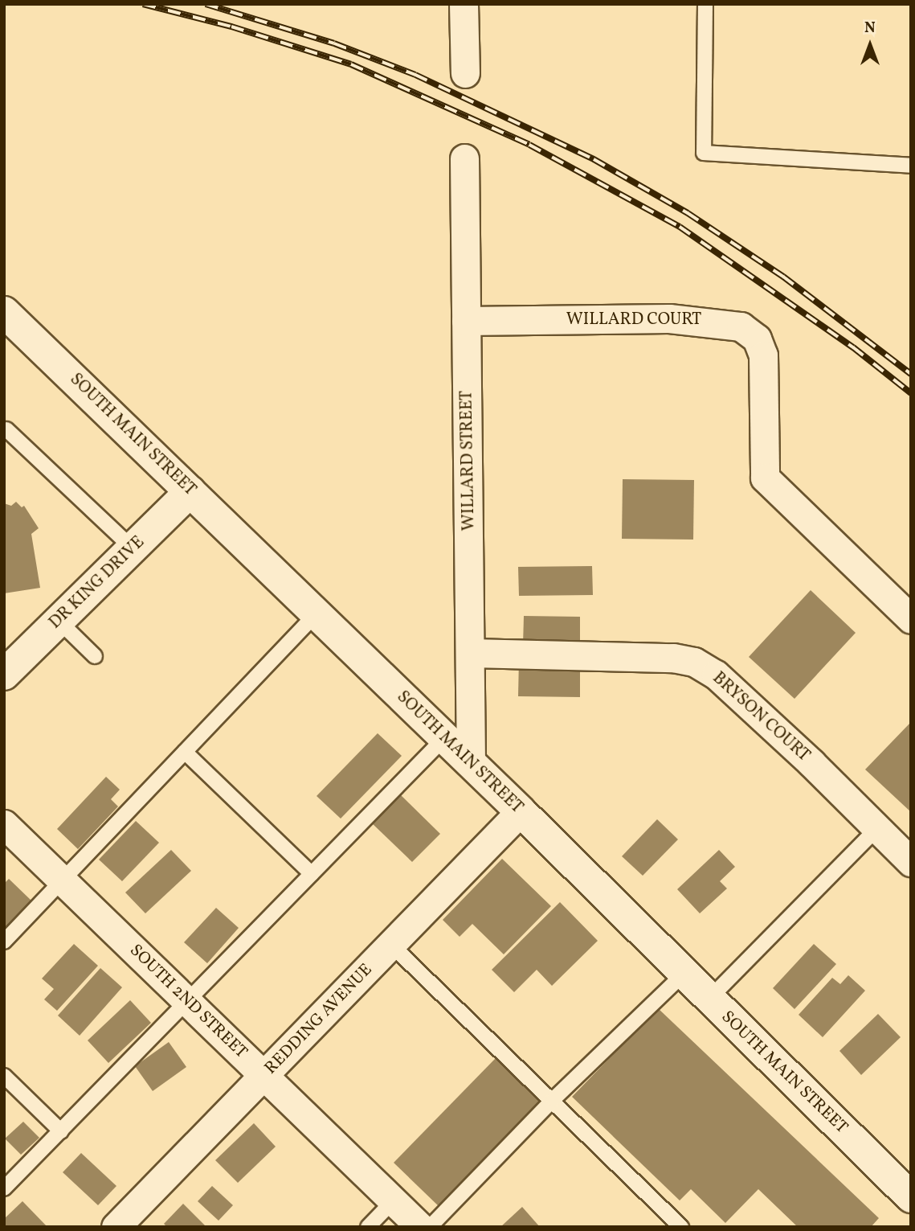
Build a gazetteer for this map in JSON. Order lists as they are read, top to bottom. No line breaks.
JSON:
{"streets":{"street":["WILLARD COURT","SOUTH MAIN STREET","WILLARD STREET","DR KING DRIVE","BRYSON COURT","SOUTH 2ND STREET","REDDING AVENUE"]},"crossings":[["WILLARD COURT","WILLARD STREET"],["SOUTH MAIN STREET","WILLARD STREET"],["SOUTH MAIN STREET","DR KING DRIVE"],["SOUTH MAIN STREET","REDDING AVENUE"],["WILLARD STREET","BRYSON COURT"],["SOUTH 2ND STREET","REDDING AVENUE"]],"north":"top"}
